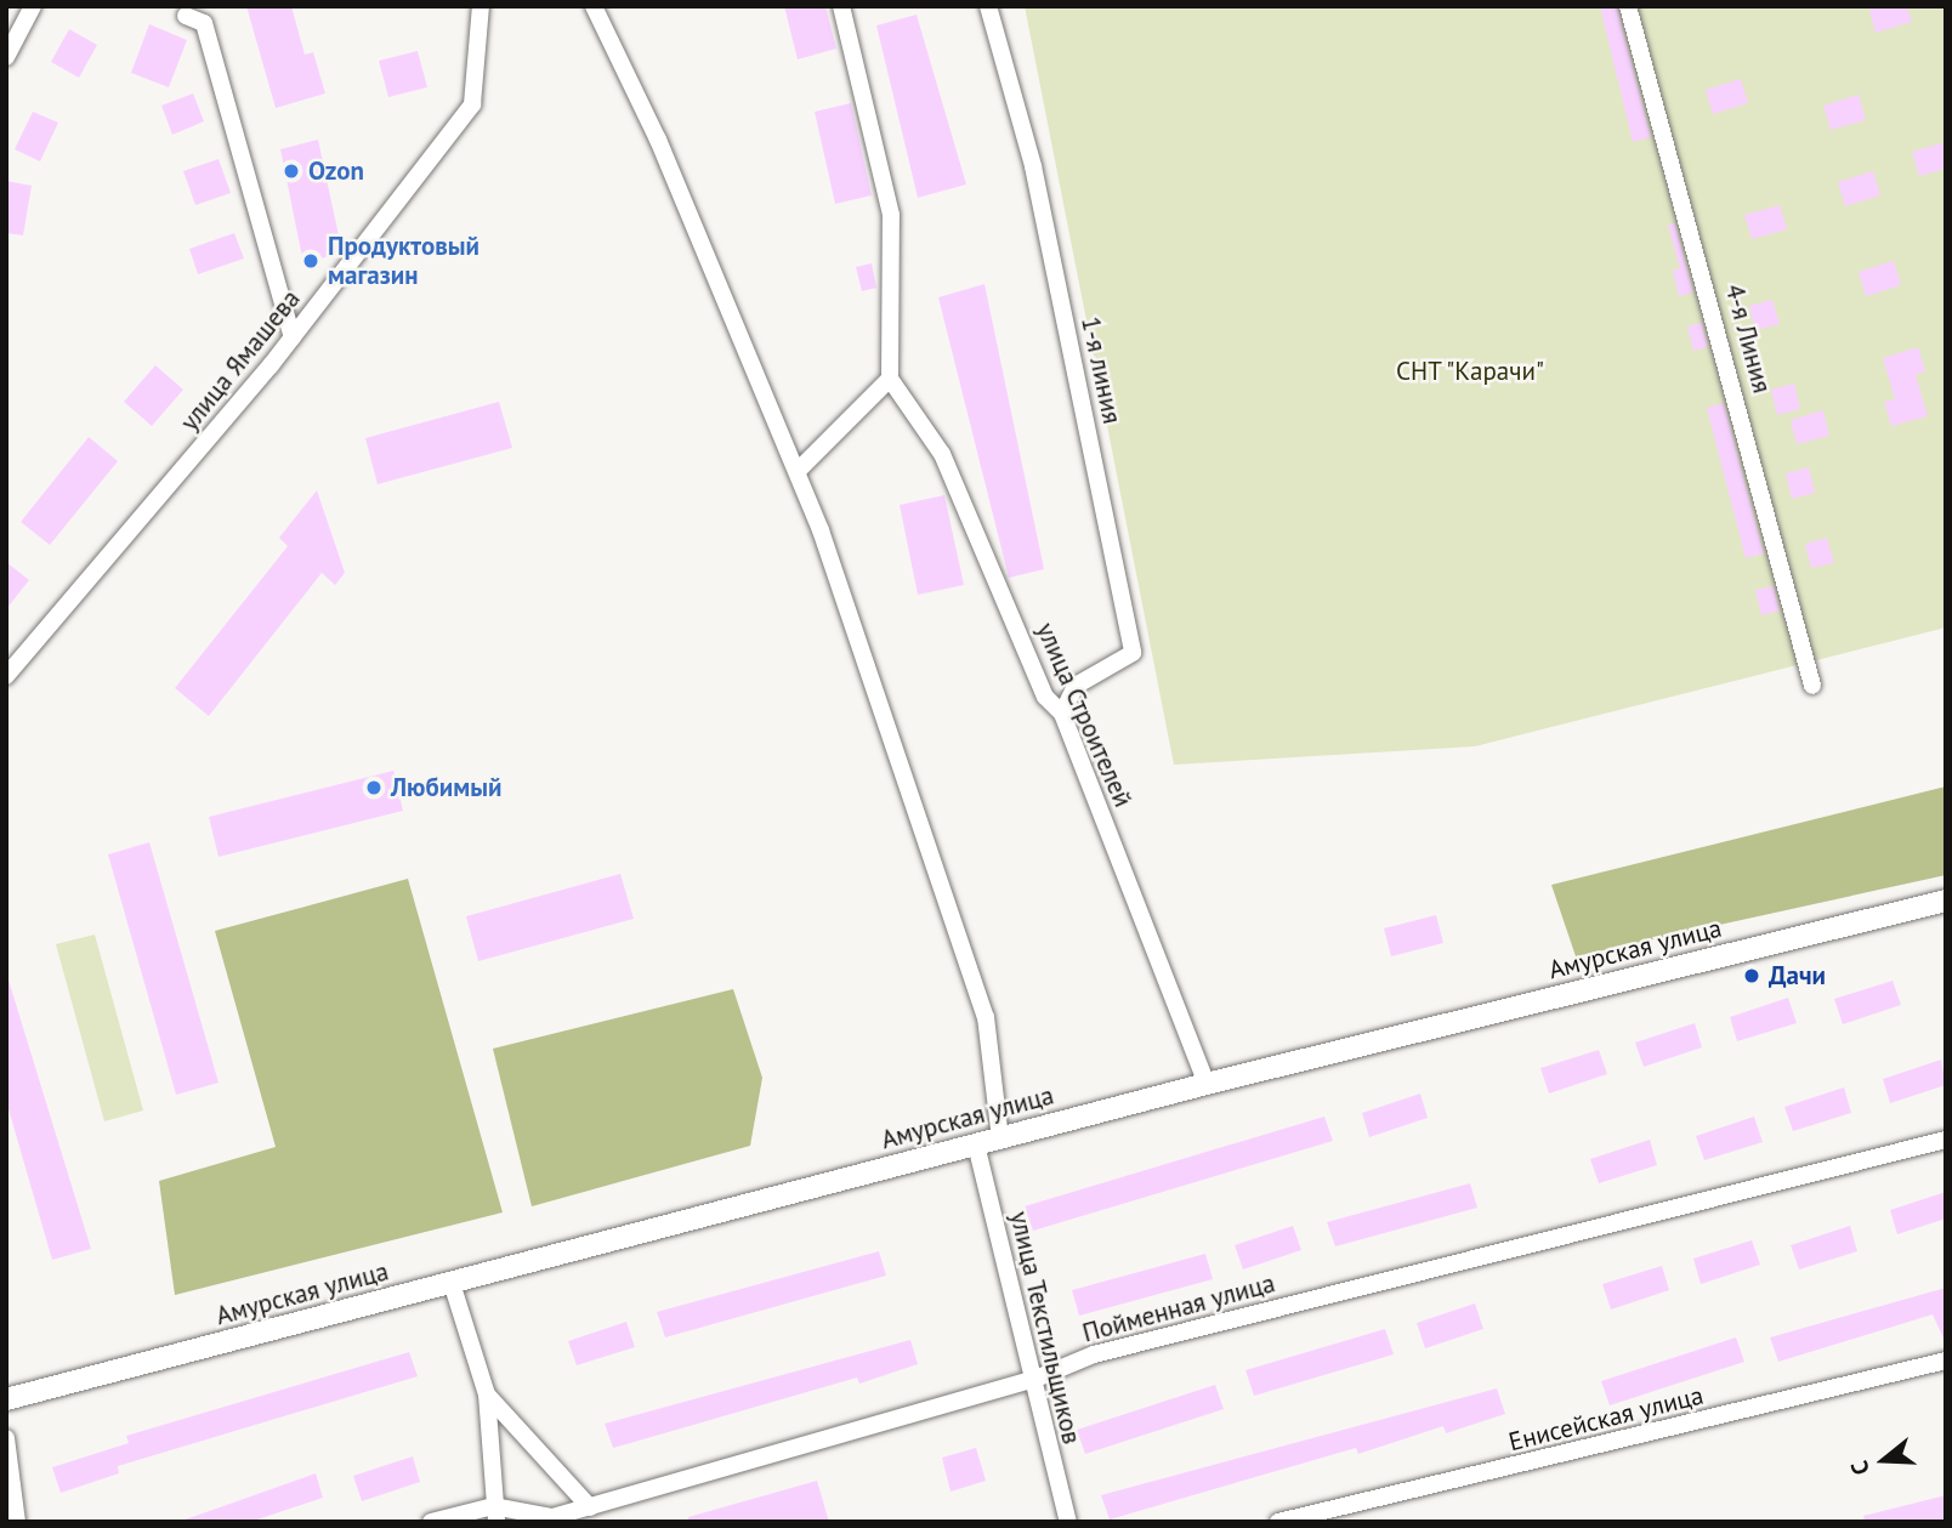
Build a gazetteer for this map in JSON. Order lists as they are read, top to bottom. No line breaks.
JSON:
{"streets":{"street":["4-я Линия","улица Ямашева","1-я линия","улица Строителей","Амурская улица","Пойменная улица","улица Текстильщиков","Енисейская улица"]},"crossings":[["1-я линия","улица Строителей"],["улица Строителей","Амурская улица"],["Амурская улица","улица Текстильщиков"],["Пойменная улица","улица Текстильщиков"]],"parks":["СНТ \"Карачи\""],"places":["Ozon","Продуктовый магазин","Любимый","Дачи"],"north":"left"}
